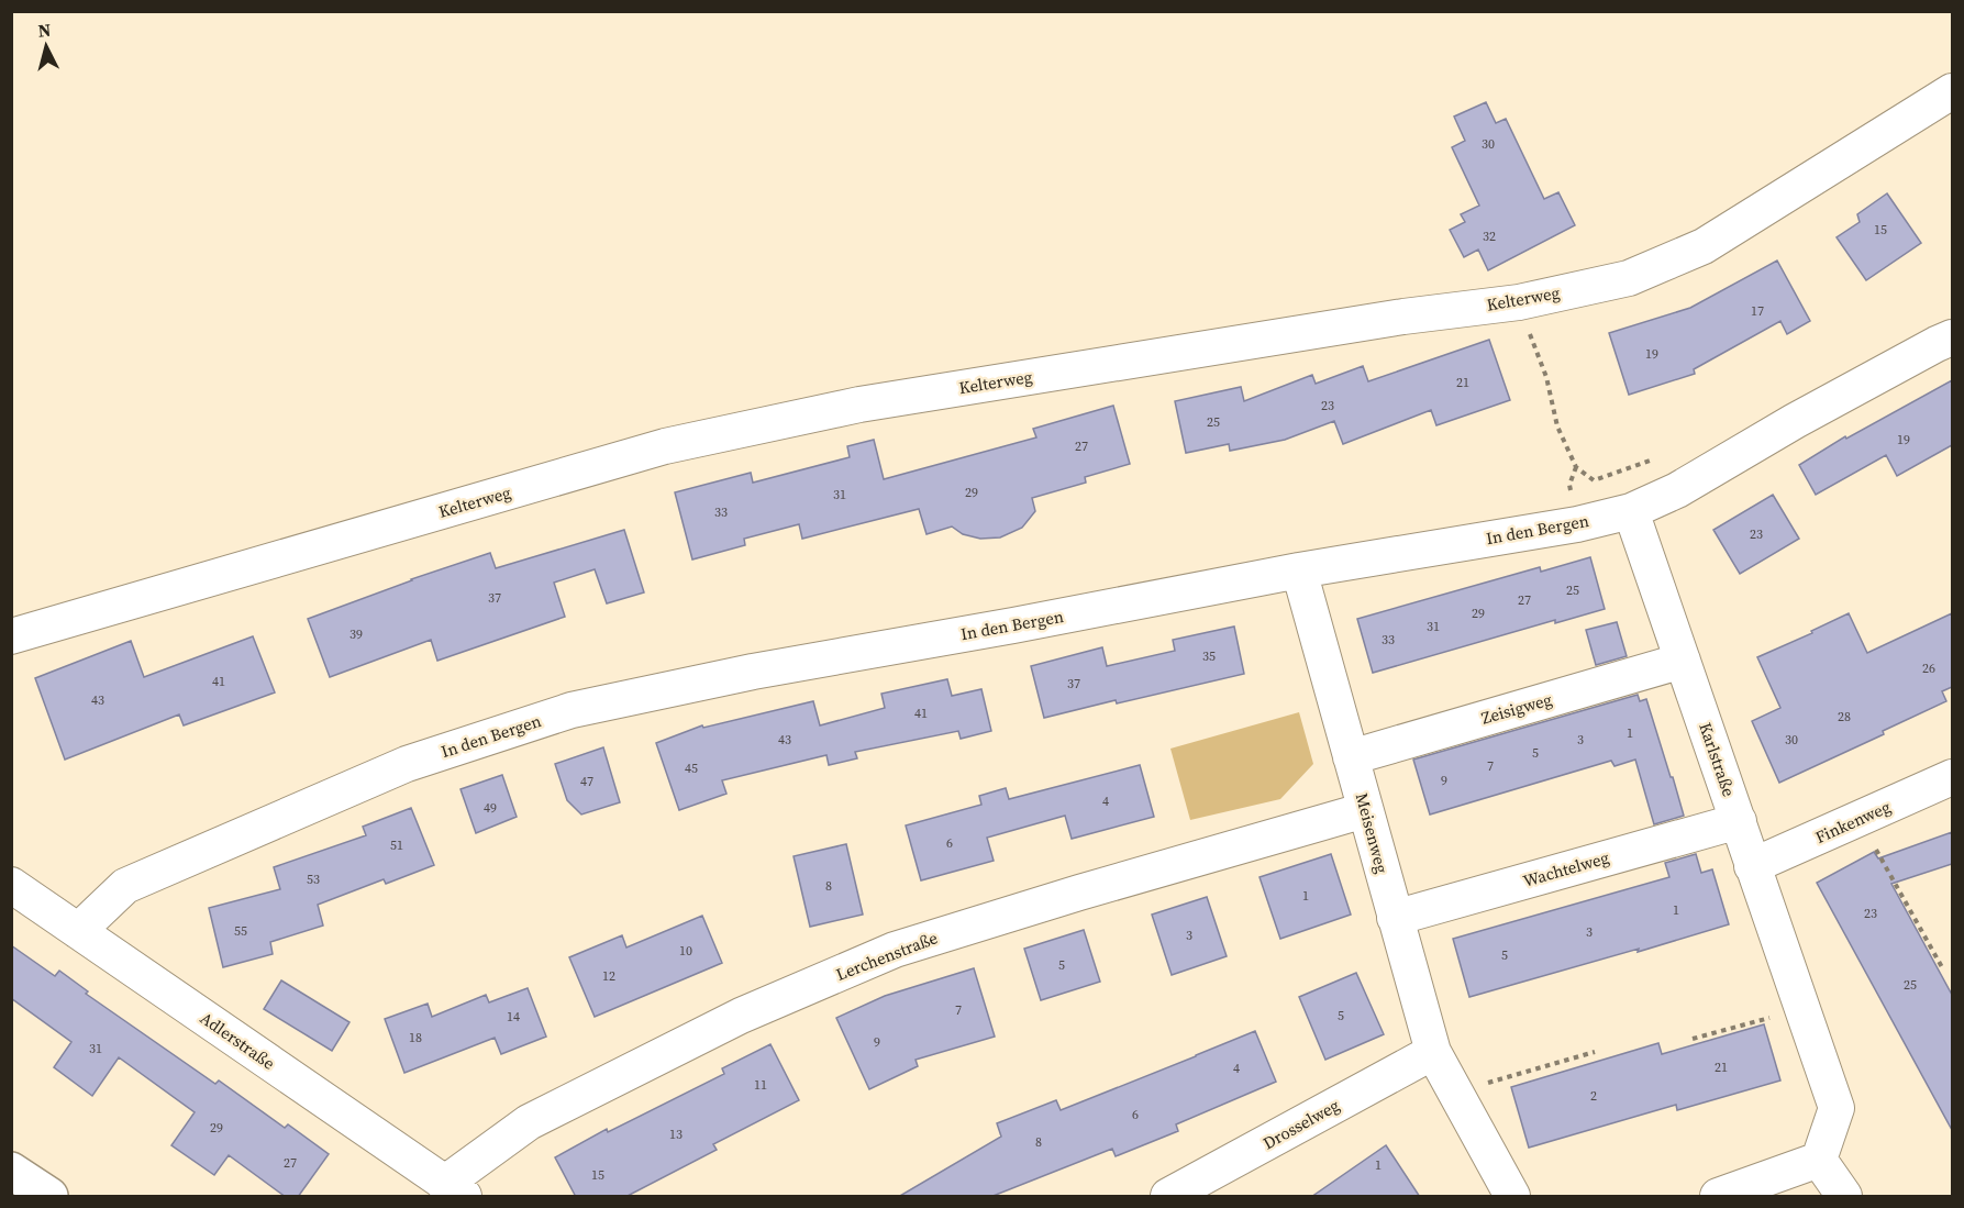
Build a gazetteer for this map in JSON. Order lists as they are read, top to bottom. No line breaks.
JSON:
{"streets":{"street":["Kelterweg","In den Bergen","Zeisigweg","Karlstraße","Finkenweg","Meisenweg","Wachtelweg","Lerchenstraße","Adlerstraße","Drosselweg"]},"crossings":[["In den Bergen","Karlstraße"],["In den Bergen","Meisenweg"],["In den Bergen","Adlerstraße"],["Zeisigweg","Karlstraße"],["Zeisigweg","Meisenweg"],["Karlstraße","Finkenweg"],["Karlstraße","Wachtelweg"],["Meisenweg","Wachtelweg"],["Meisenweg","Lerchenstraße"],["Meisenweg","Drosselweg"],["Lerchenstraße","Adlerstraße"]],"house_numbers":["30","15","32","17","19","21","23","25","19","27","29","31","33","23","25","37","27","29","31","39","33","35","26","41","37","43","41","28","1","43","3","30","5","7","45","9","47","4","49","6","51","53","8","1","1","23","55","3","3","10","5","5","12","25","7","5","14","18","9","31","21","4","11","2","6","29","13","8","27","1","15"],"north":"top"}
